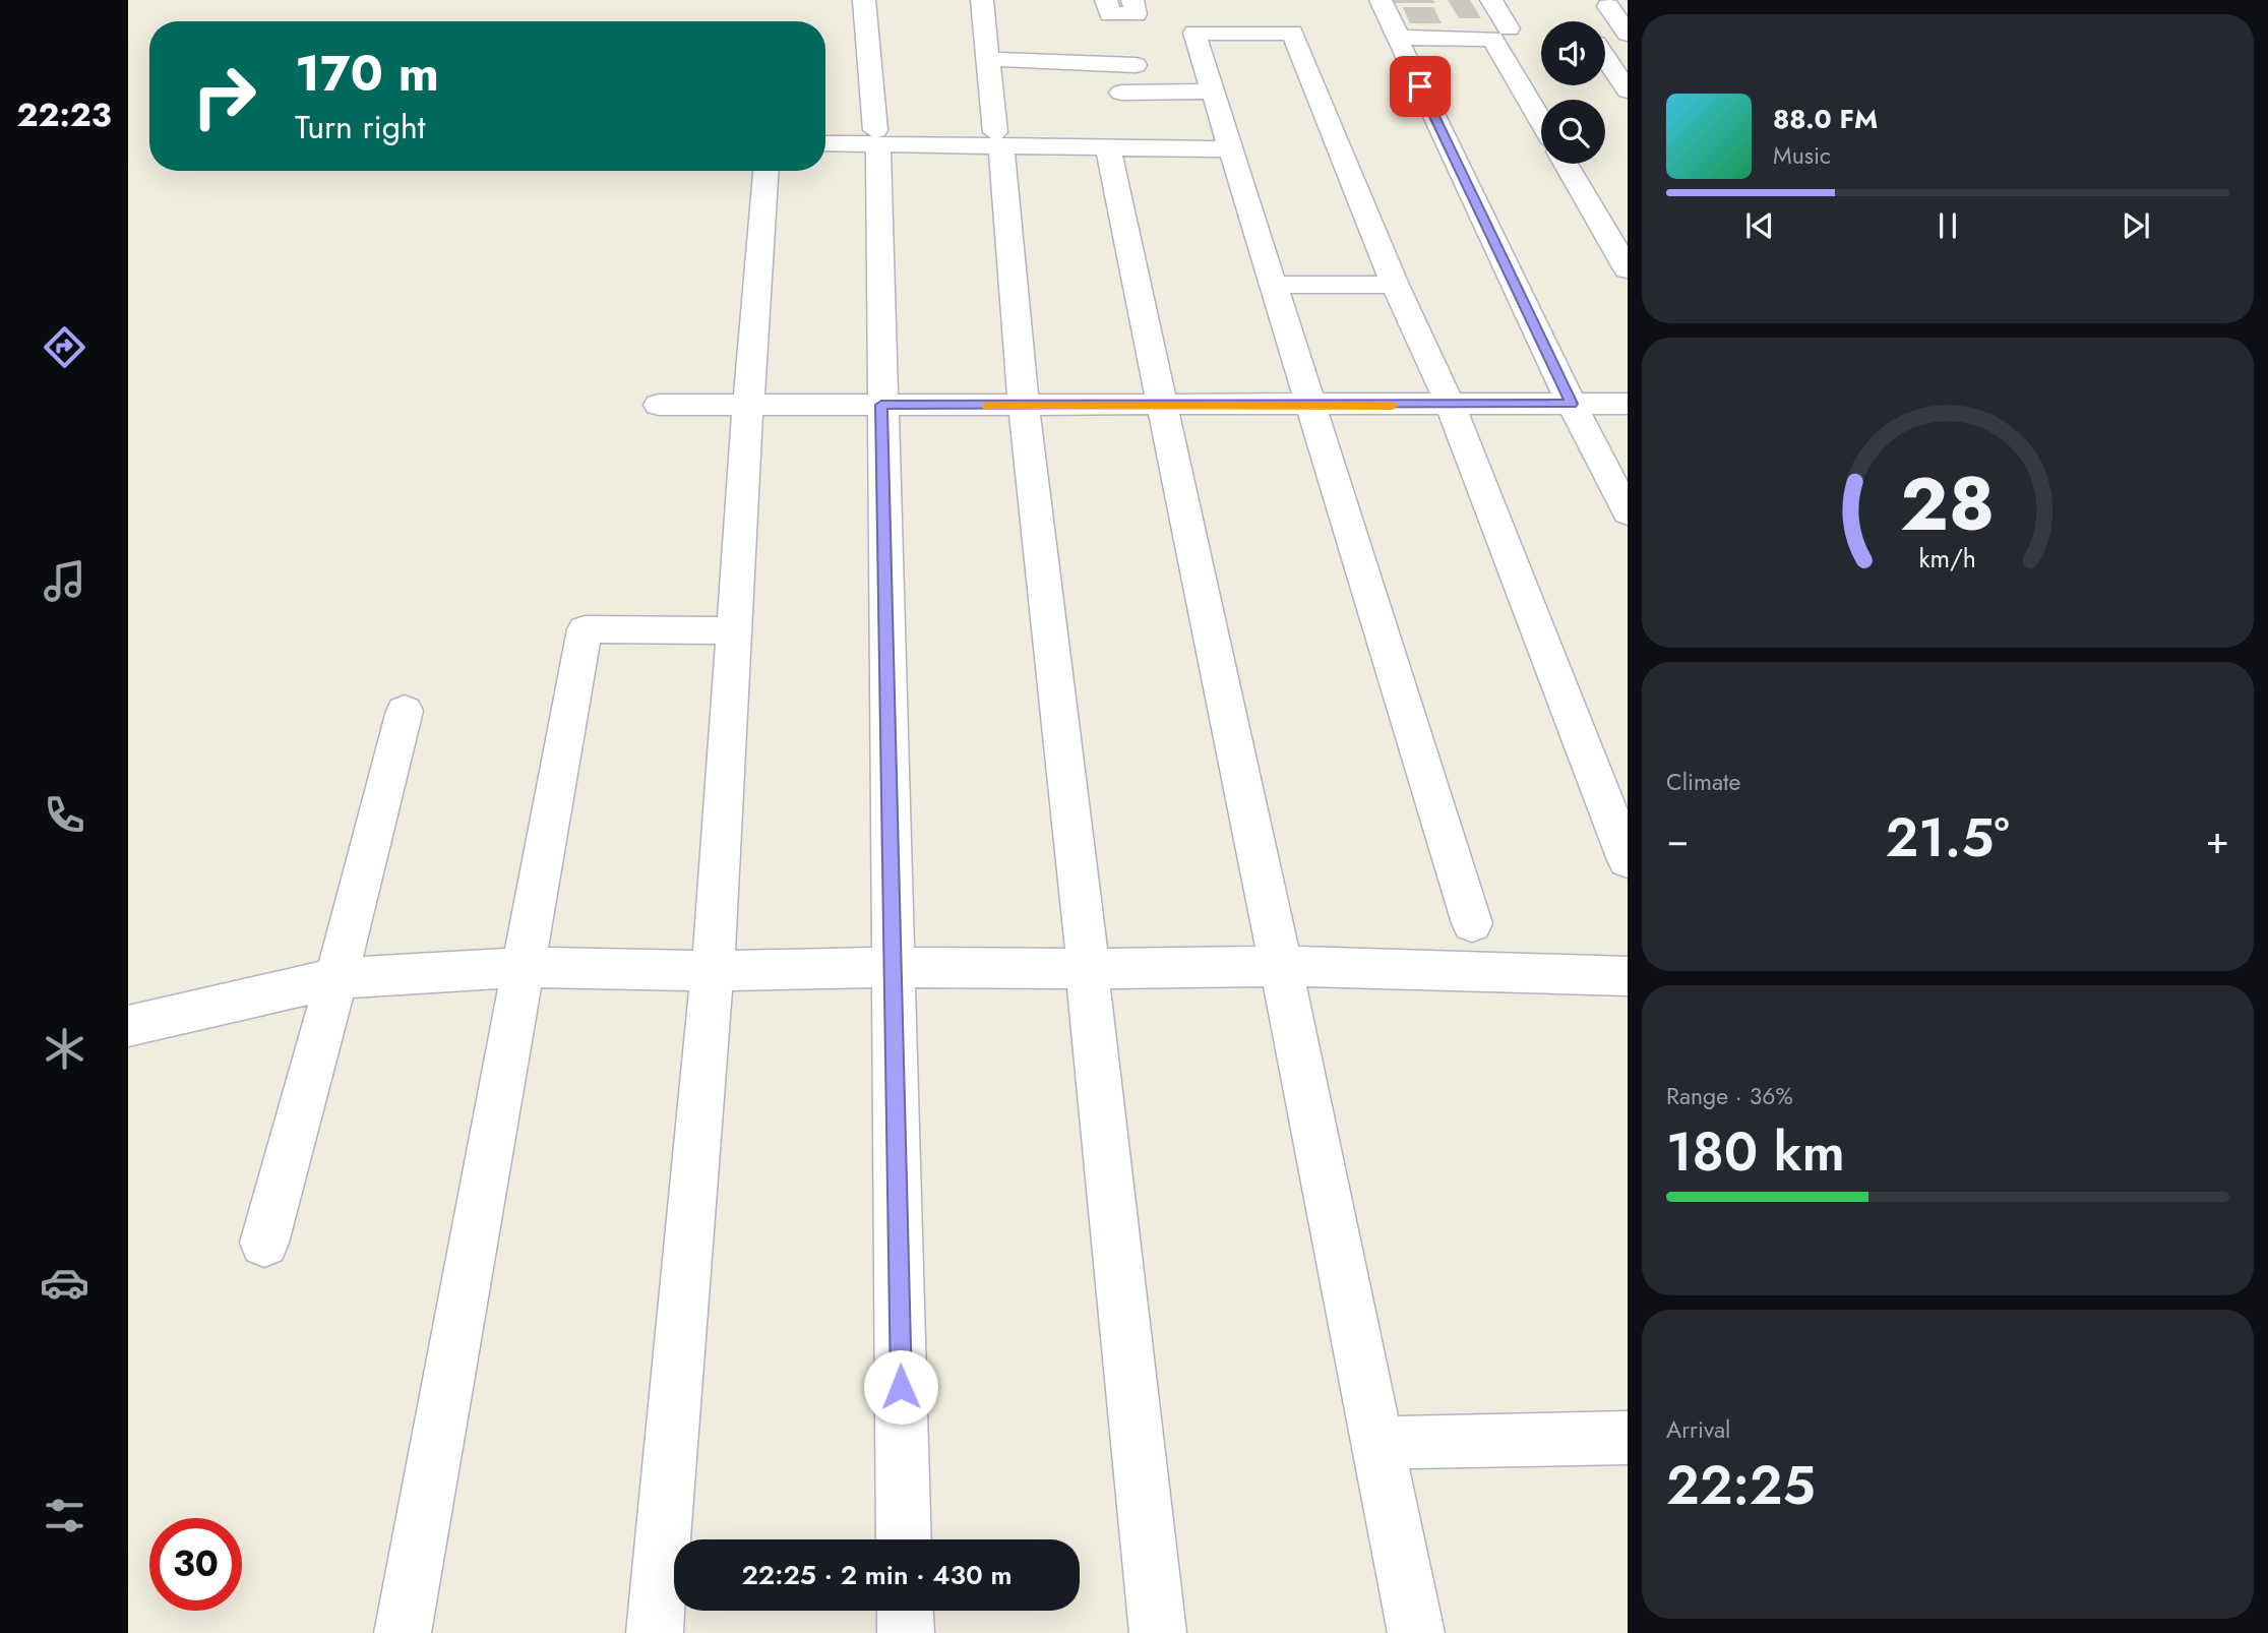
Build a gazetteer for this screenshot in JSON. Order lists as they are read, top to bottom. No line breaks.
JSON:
{"page":{"tabs":"22:23","turn":["170 m","Turn right"],"song":["88.0 FM","Music"],"tile":["Climate",["Range · 36%","180 km"],["Arrival","22:25"]],"heat":["−","21.5°","+"],"limit":"30","trip":"22:25 · 2 min · 430 m","gauge":["28","km/h"]}}
